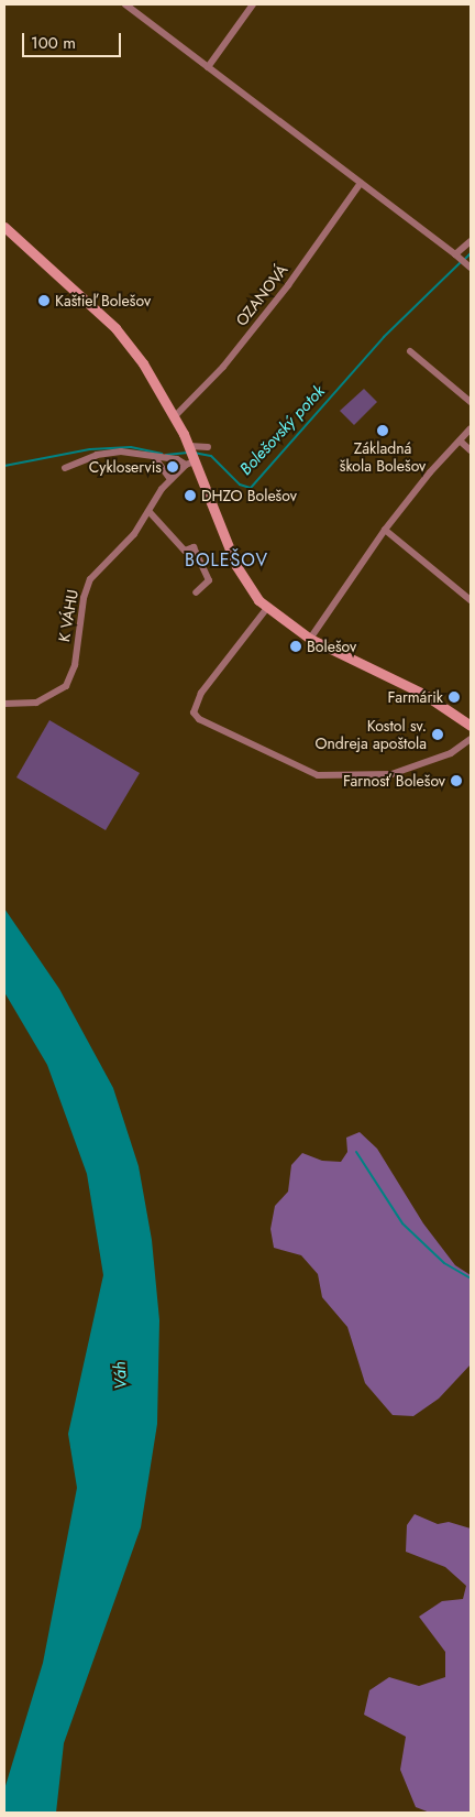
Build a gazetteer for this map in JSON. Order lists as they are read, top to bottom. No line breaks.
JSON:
{"streets":{"street":["OZANOVÁ","K VÁHU"]},"districts":["BOLEŠOV"],"water":["Bolešovský potok","Váh"],"places":["Kaštieľ Bolešov","Základná škola Bolešov","Cykloservis","DHZO Bolešov","Bolešov","Farmárik","Kostol sv. Ondreja apoštola","Farnosť Bolešov"],"scale_bar":"100 m"}
